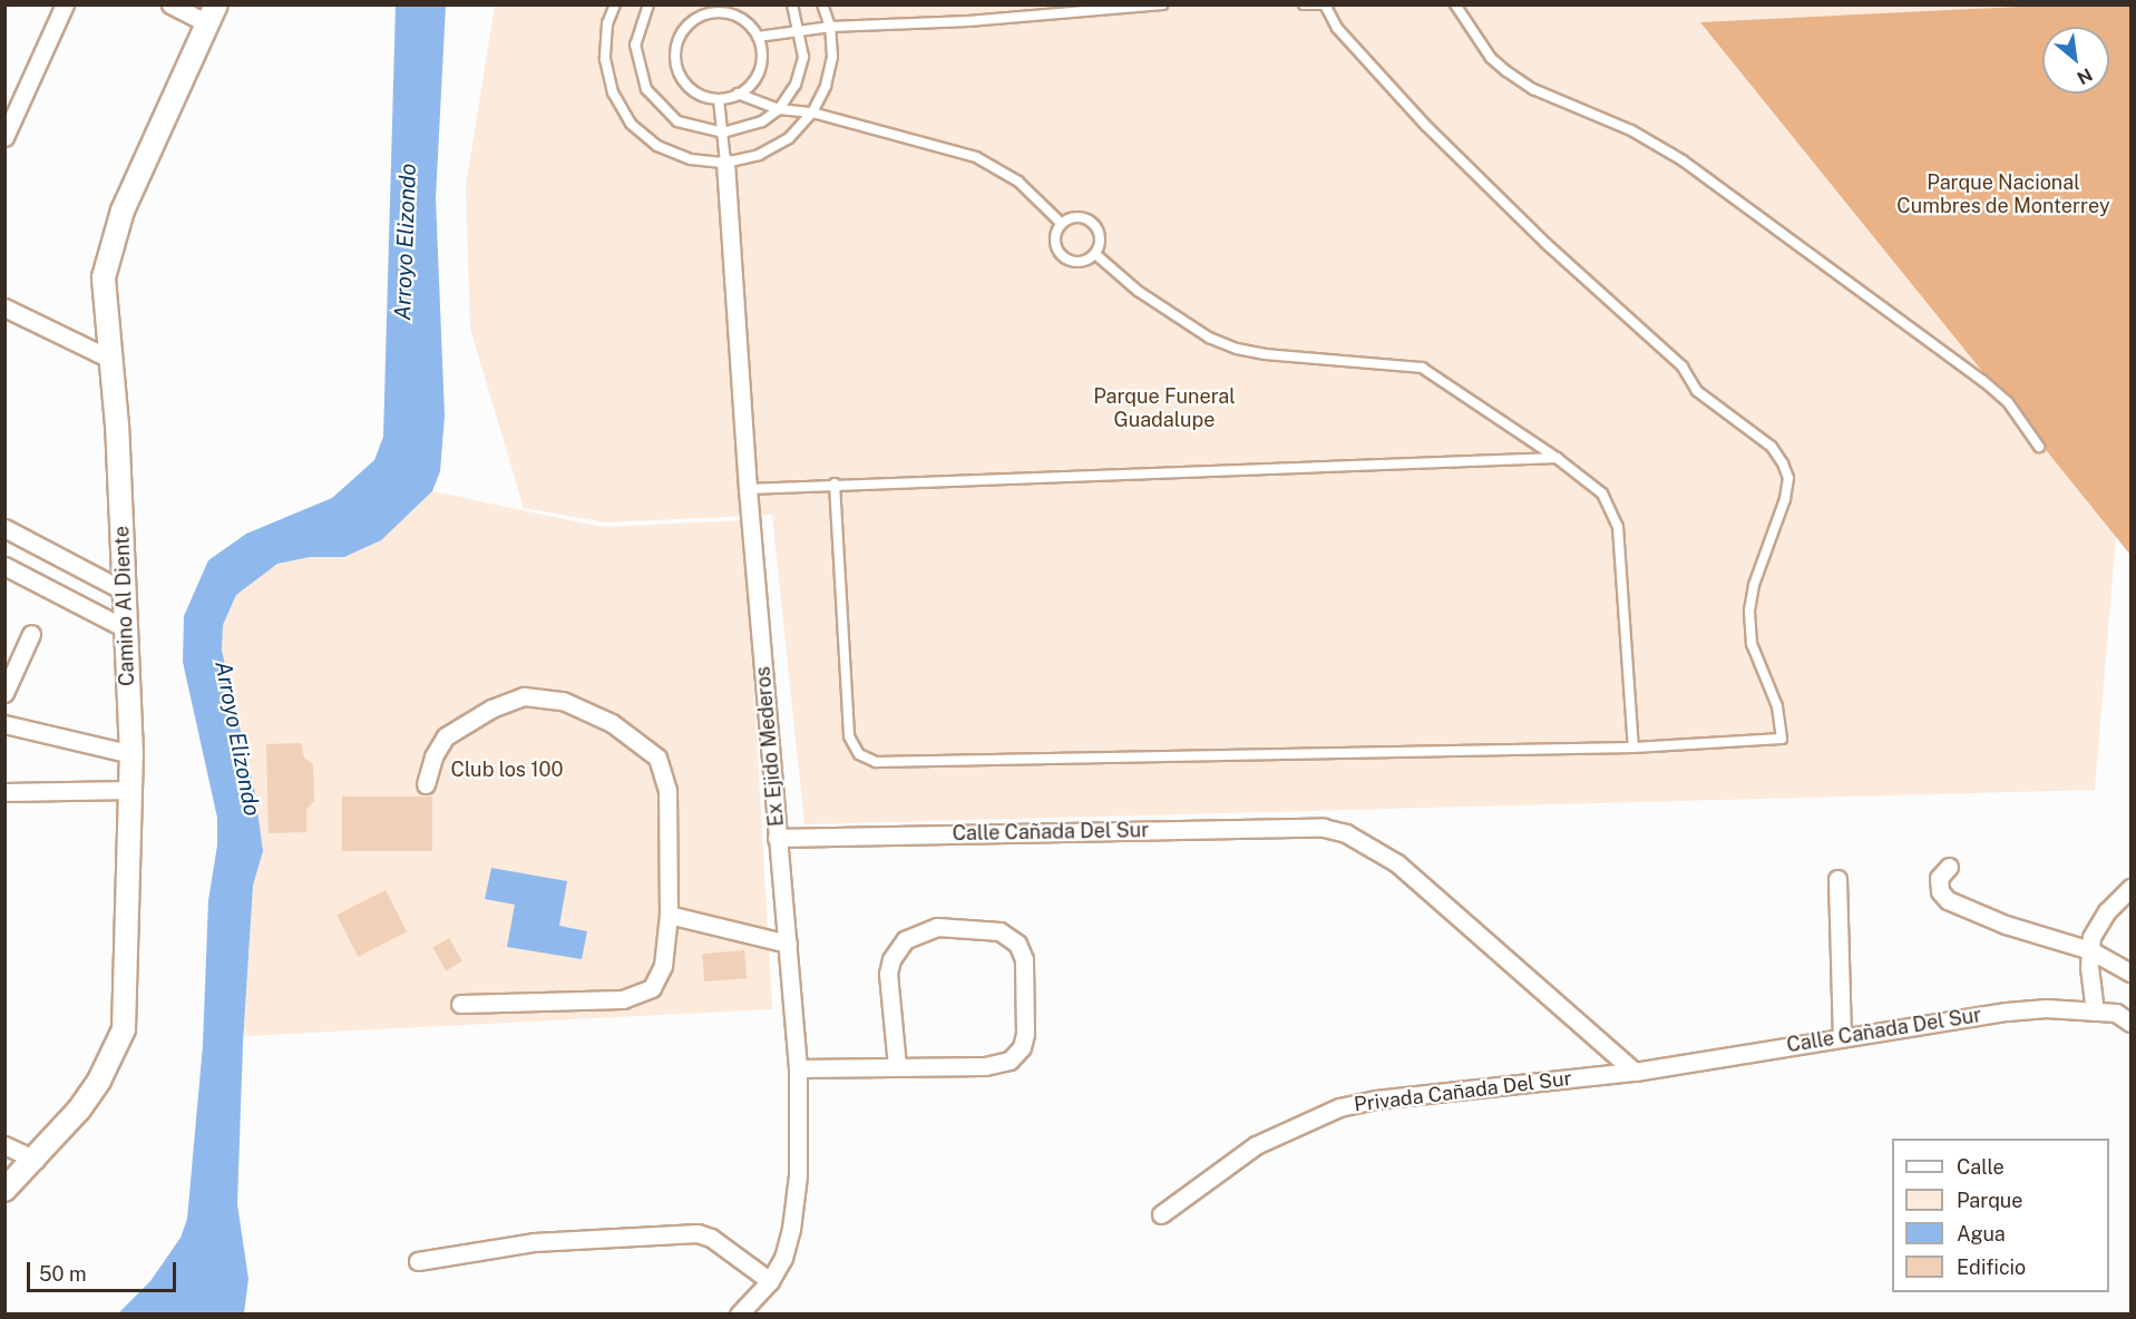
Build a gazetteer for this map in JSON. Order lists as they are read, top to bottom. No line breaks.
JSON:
{"streets":{"street":["Camino Al Diente","Ex Ejido Mederos","Calle Cañada Del Sur","Privada Cañada Del Sur"]},"crossings":[["Ex Ejido Mederos","Calle Cañada Del Sur"],["Calle Cañada Del Sur","Privada Cañada Del Sur"]],"water":["Arroyo Elizondo"],"parks":["Parque Nacional Cumbres de Monterrey","Parque Funeral Guadalupe","Club los 100"],"legend":["Calle","Parque","Agua","Edificio"],"scale_bar":"50 m","north":"bottom right"}
